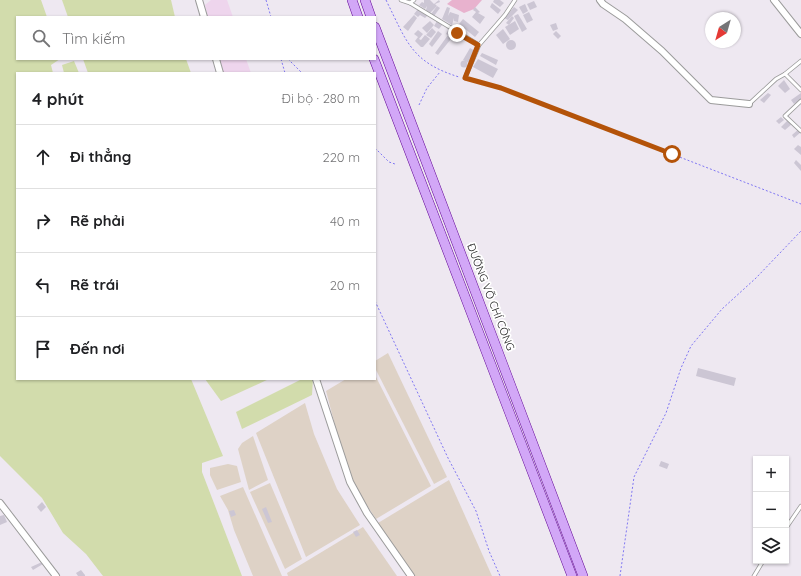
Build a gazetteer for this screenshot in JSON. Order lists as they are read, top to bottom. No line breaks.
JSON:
{"streets":{"main road":["ĐƯỜNG VÕ CHÍ CÔNG"]},"north":"bottom left","page":{"search":"Tìm kiếm","heading":["4 phút","Đi bộ · 280 m"],"list":[["Đi thẳng","220 m"],["Rẽ phải","40 m"],["Rẽ trái","20 m"],"Đến nơi"],"map_buttons":["+","−"]}}
